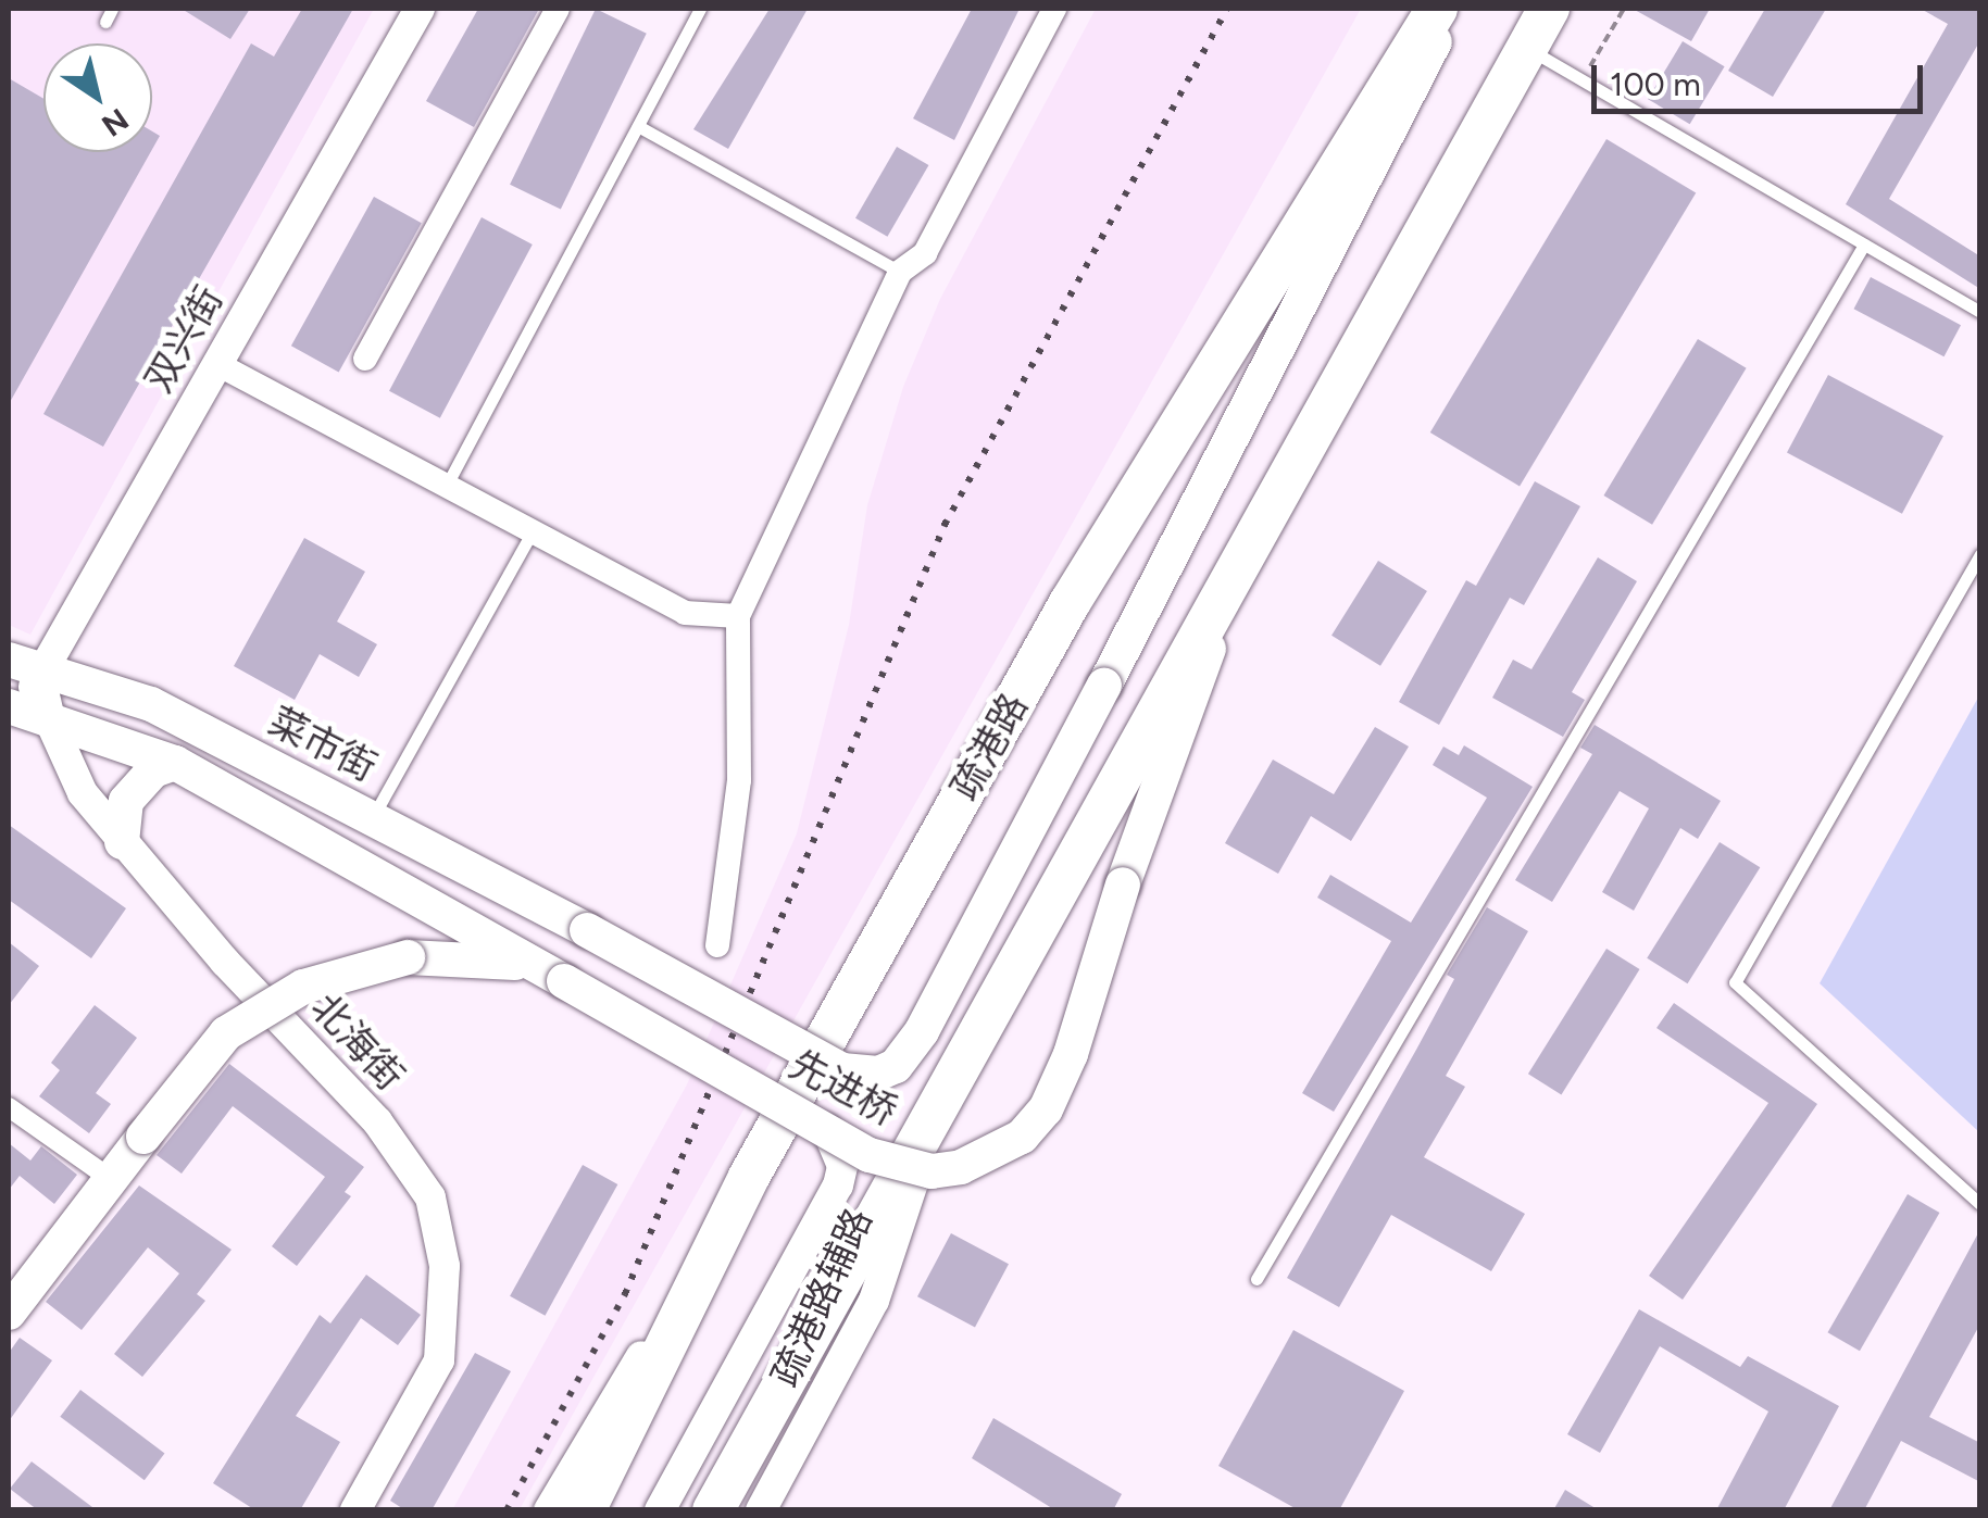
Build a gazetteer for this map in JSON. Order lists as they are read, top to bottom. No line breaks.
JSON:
{"streets":{"highway":["疏港路"],"main road":["菜市街","先进桥"],"street":["双兴街","北海街","疏港路辅路"]},"crossings":[["双兴街","菜市街"],["双兴街","北海街"],["菜市街","北海街"],["菜市街","先进桥"],["先进桥","疏港路辅路"]],"scale_bar":"100 m","north":"bottom right"}
